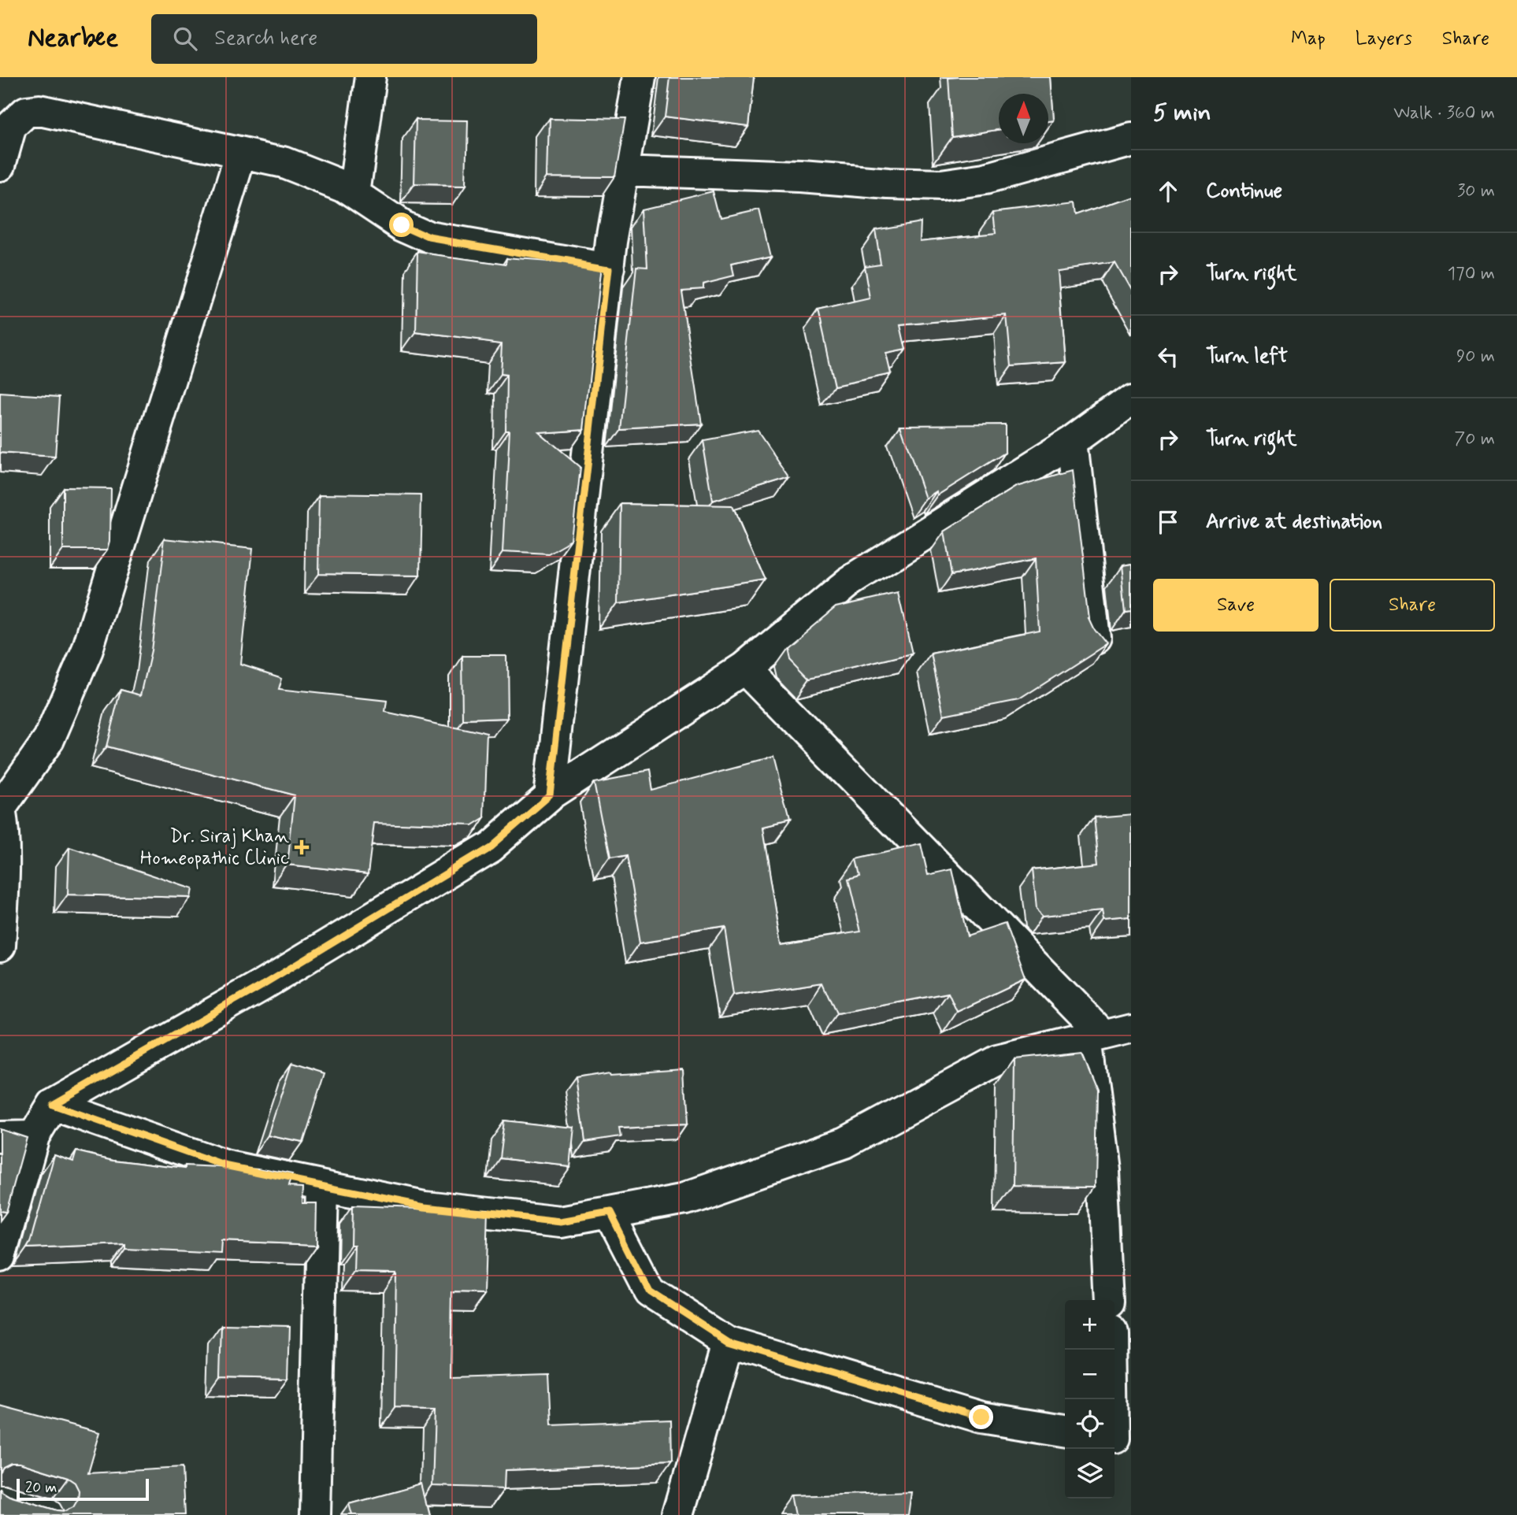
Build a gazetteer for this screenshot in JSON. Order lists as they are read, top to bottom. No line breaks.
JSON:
{"places":{"health":["Dr. Siraj Khan Homeopathic Clinic"]},"scale_bar":"20 m","north":"top","page":{"header":"Nearbee","search":"Search here","nav":["Map","Layers","Share"],"heading":["5 min","Walk · 360 m"],"list":[["Continue","30 m"],["Turn right","170 m"],["Turn left","90 m"],["Turn right","70 m"],"Arrive at destination"],"buttons":["Save","Share"],"map_buttons":["+","−"],"scale":"20 m"}}
